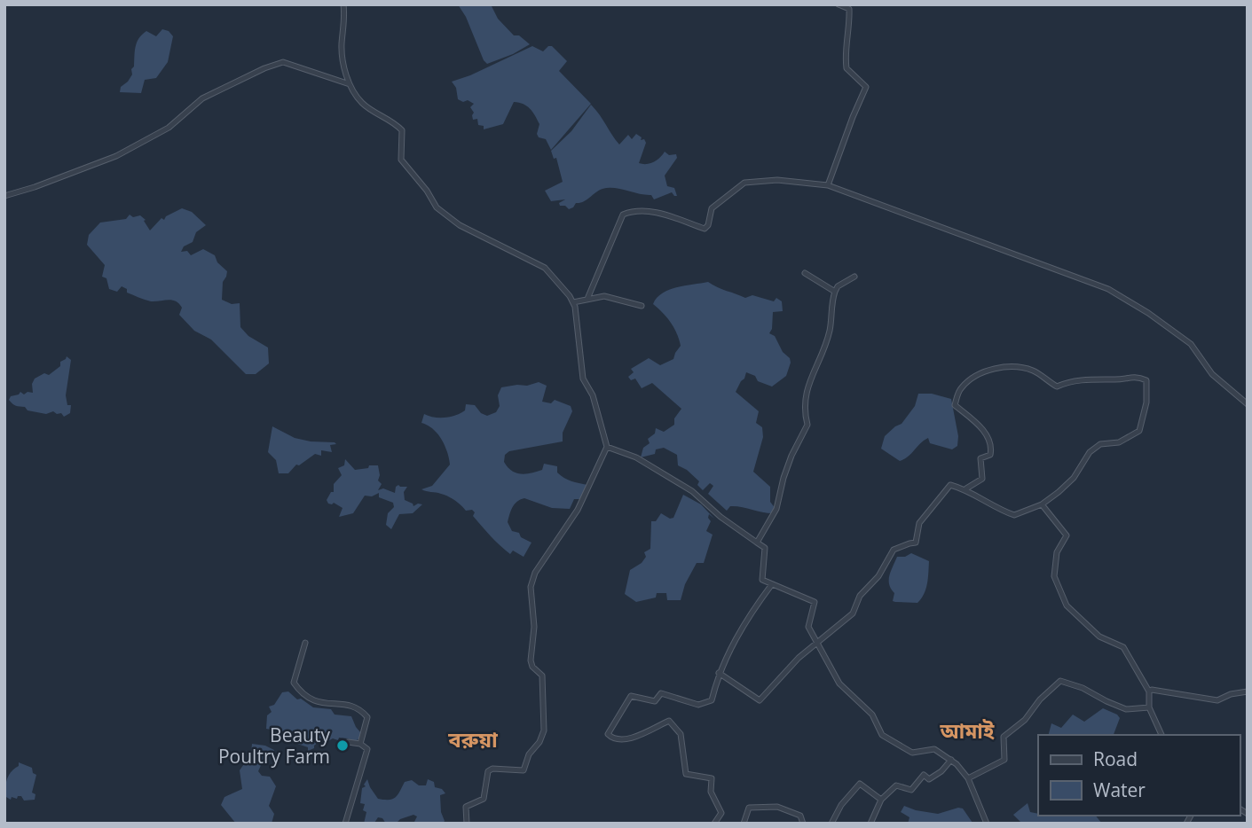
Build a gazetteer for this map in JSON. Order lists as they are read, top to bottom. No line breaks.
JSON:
{"districts":["আমাই","বরুয়া"],"places":["Beauty Poultry Farm"],"legend":["Road","Water"]}
